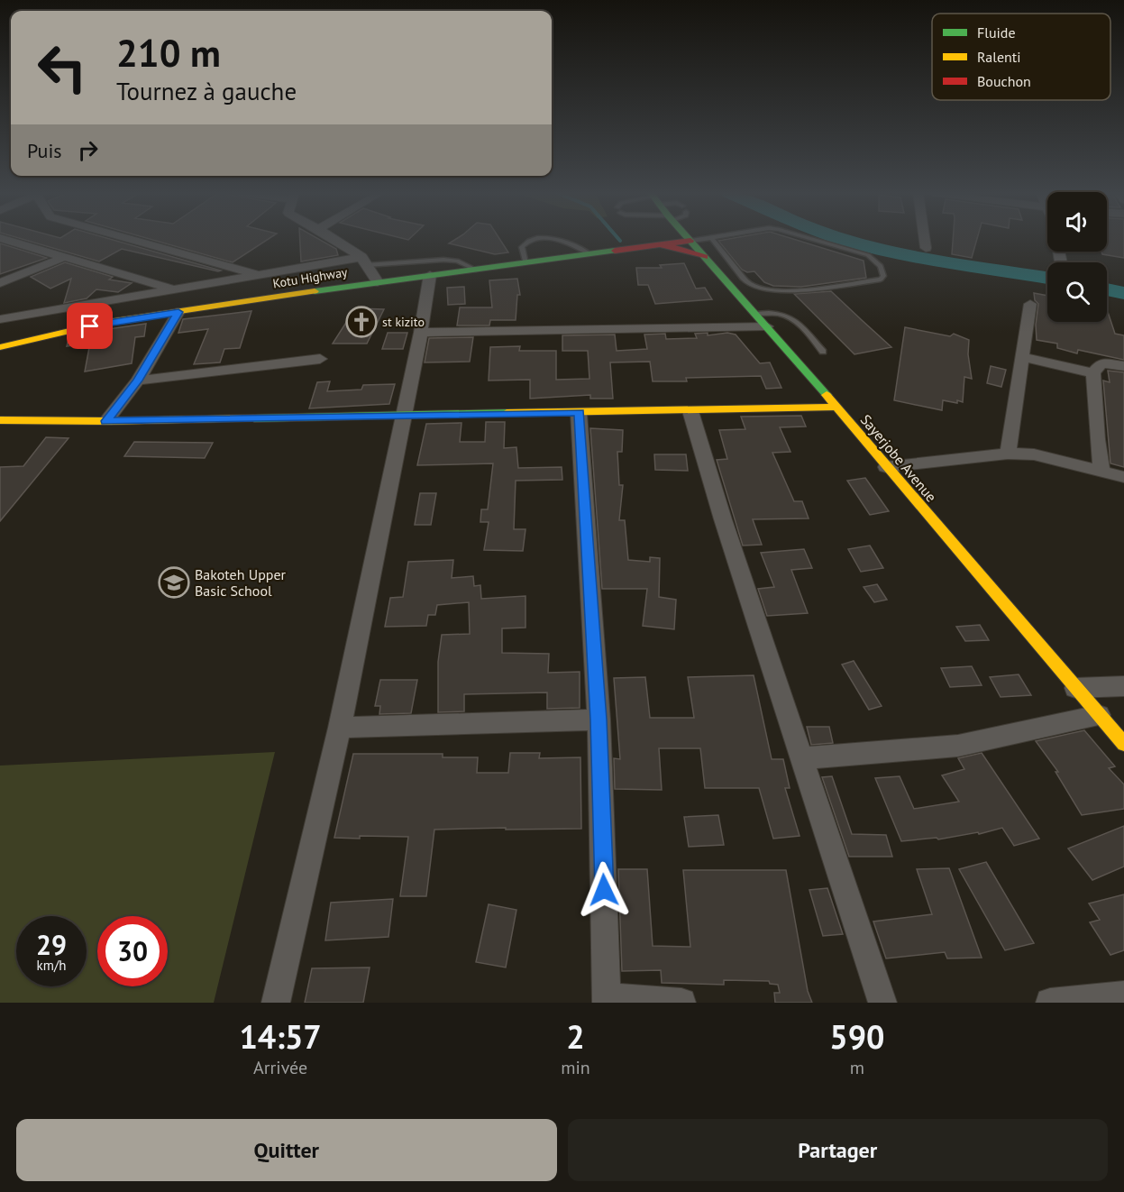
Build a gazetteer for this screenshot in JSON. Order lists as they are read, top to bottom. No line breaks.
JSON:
{"streets":{"street":["Kotu Highway","Sayerjobe Avenue"]},"crossings":[["Kotu Highway","Sayerjobe Avenue"]],"places":{"church":["st kizito"],"school or university":["Bakoteh Upper Basic School"]},"legend":["Fluide","Ralenti","Bouchon"],"page":{"turn":["210 m","Tournez à gauche"],"then":"Puis","speed":"29 km/h","limit":"30","eta":["14:57","Arrivée","2","min","590","m"],"buttons":["Quitter","Partager"]}}
